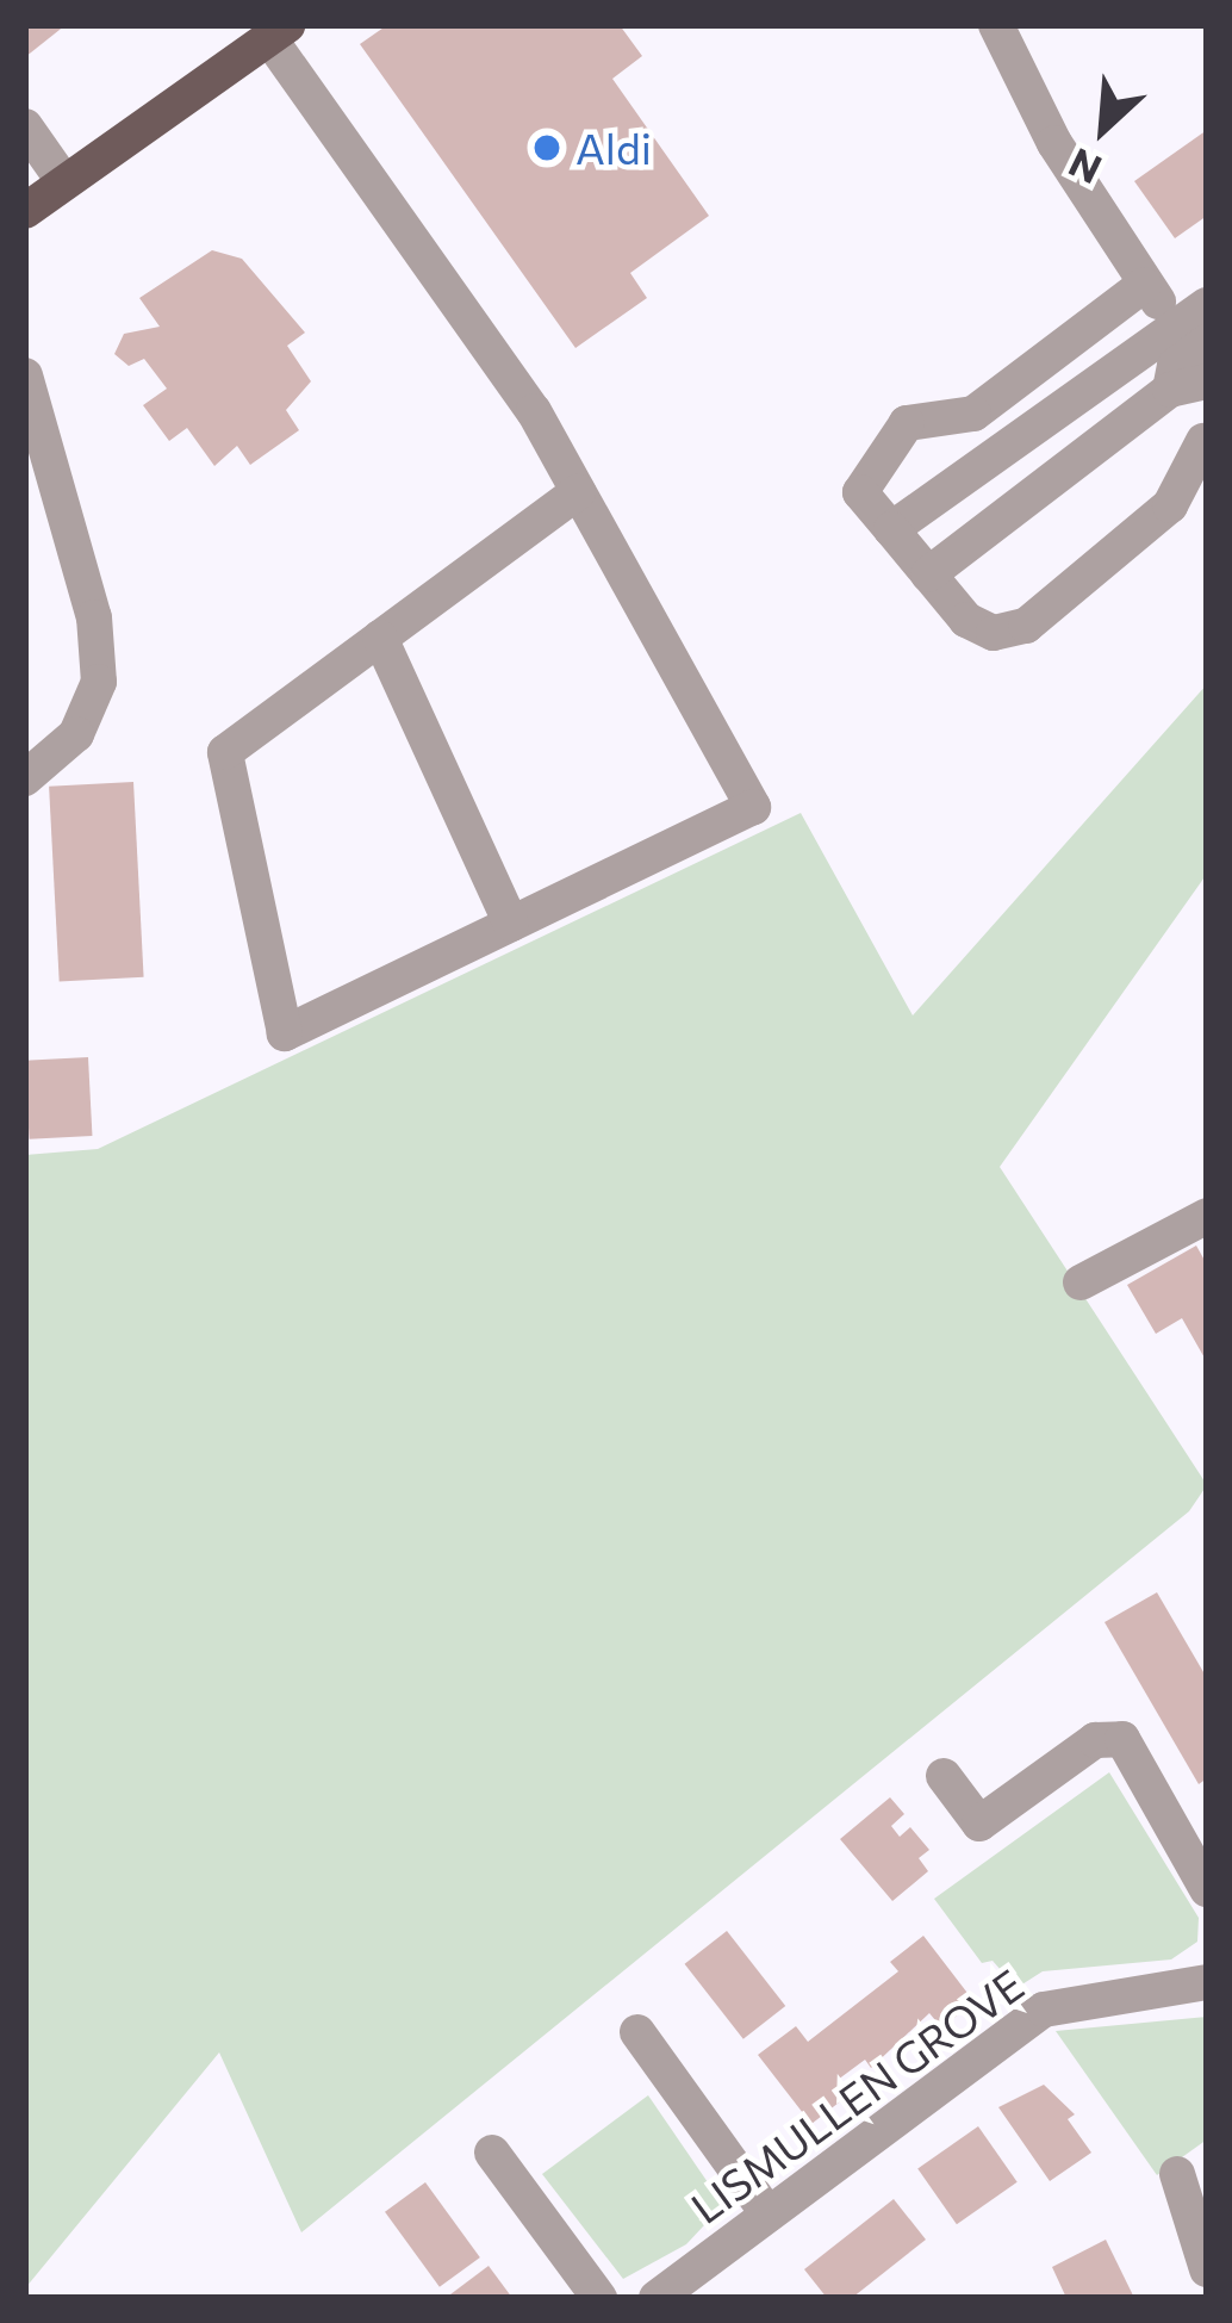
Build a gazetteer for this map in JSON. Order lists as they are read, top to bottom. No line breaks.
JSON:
{"streets":{"street":["LISMULLEN GROVE"]},"places":["Aldi"],"north":"bottom left"}
